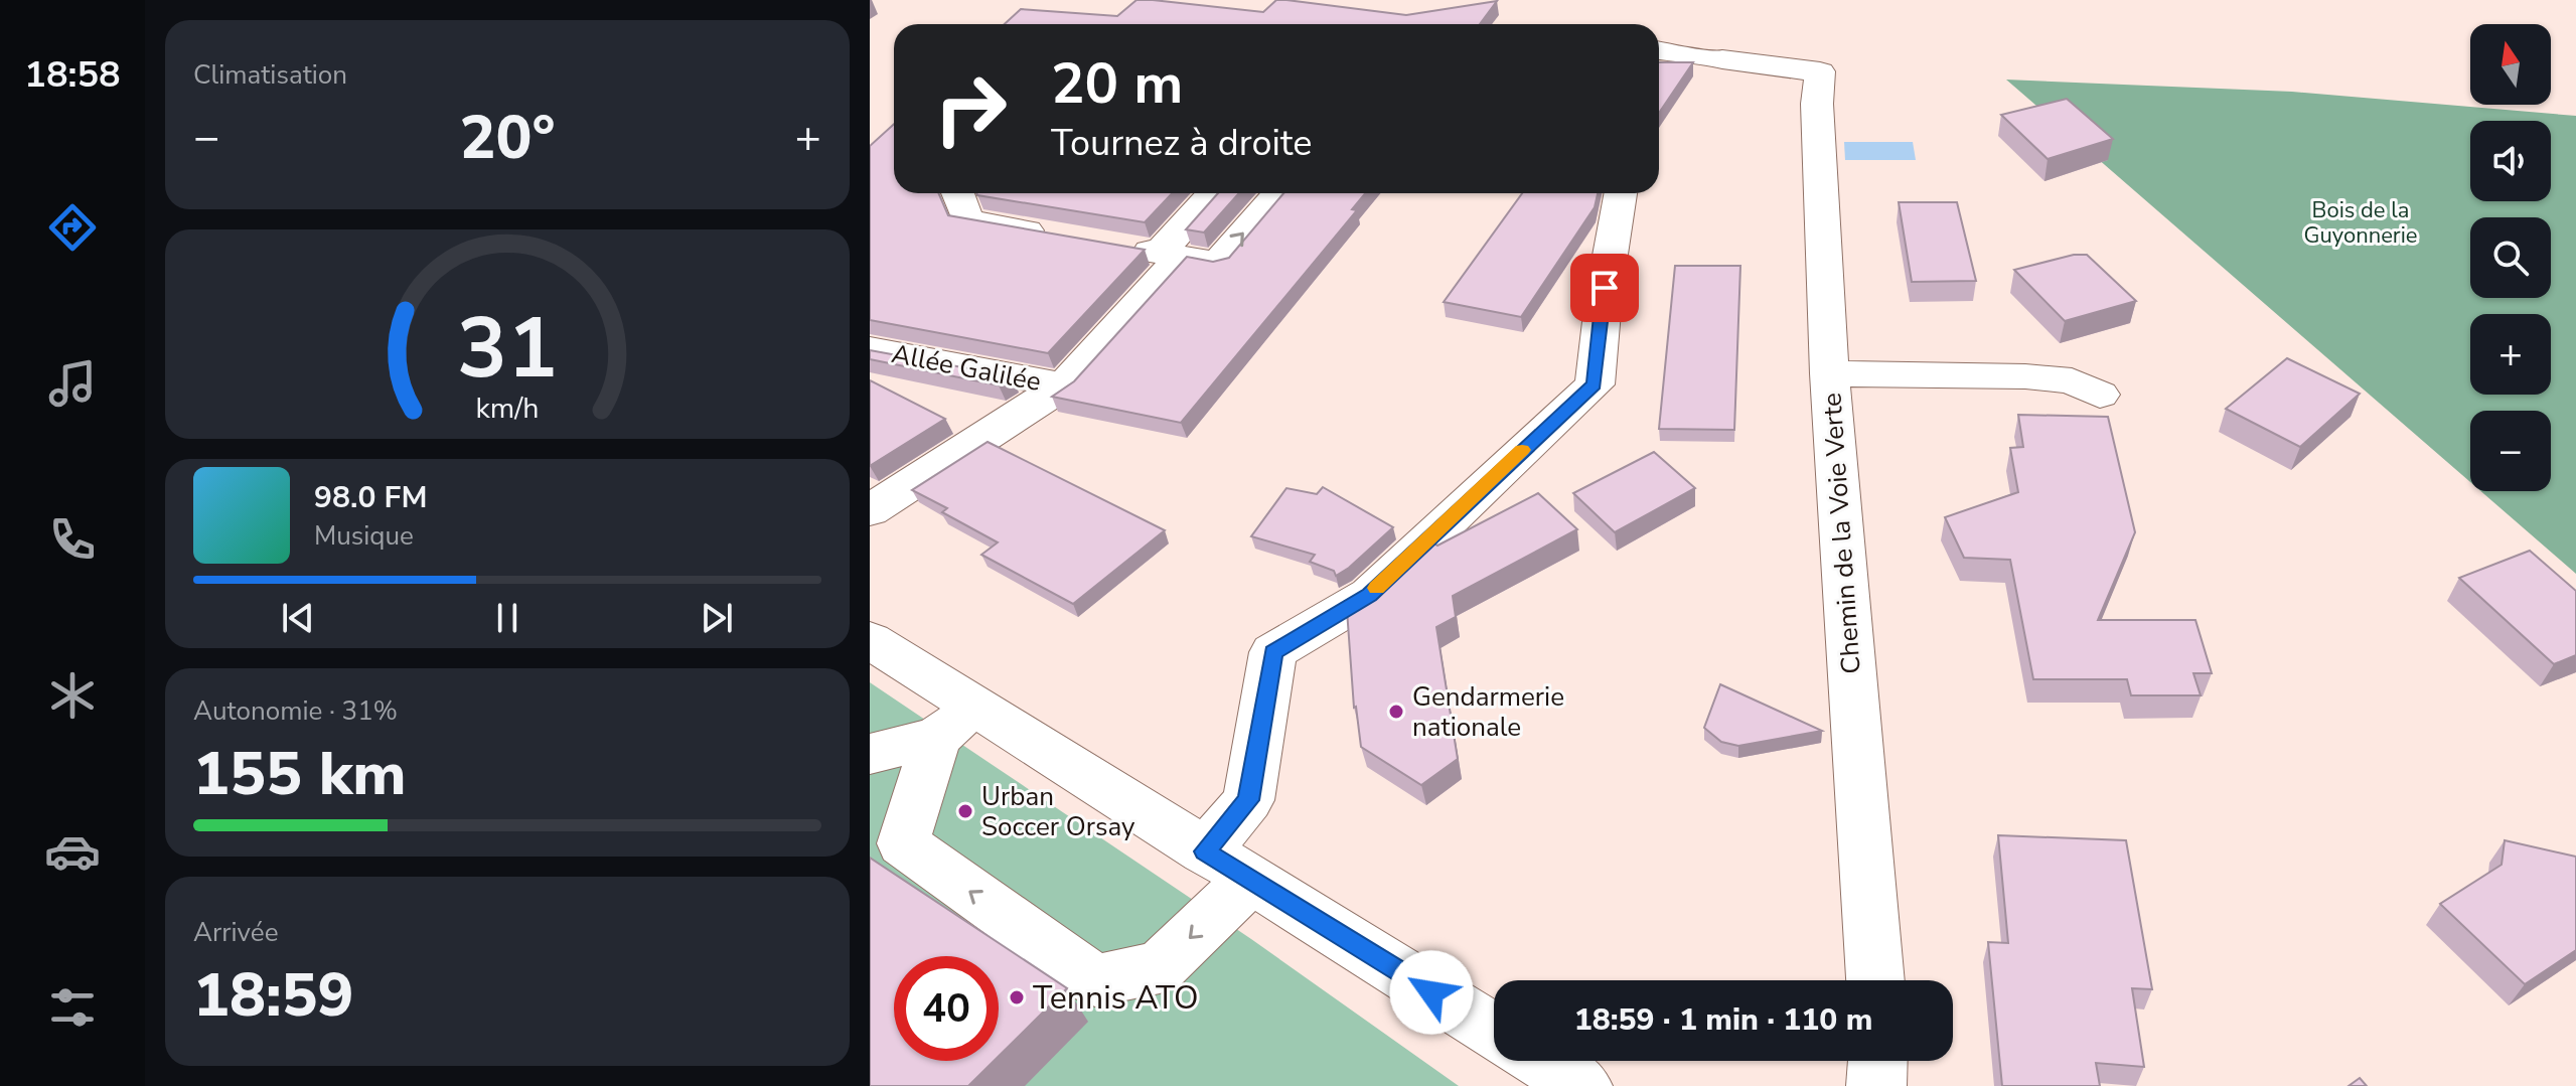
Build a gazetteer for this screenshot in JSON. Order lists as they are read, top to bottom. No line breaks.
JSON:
{"streets":{"street":["Allée Galilée","Chemin de la Voie Verte"]},"parks":["Bois de la Guyonnerie"],"places":["Gendarmerie nationale","Urban Soccer Orsay","Tennis ATO"],"north":"top","page":{"tabs":"18:58","tile":["Climatisation",["Autonomie · 31%","155 km"],["Arrivée","18:59"]],"map_buttons":["+","−"],"turn":["20 m","Tournez à droite"],"heat":["−","20°","+"],"song":["98.0 FM","Musique"],"limit":"40","trip":"18:59 · 1 min · 110 m","gauge":["31","km/h"]}}
